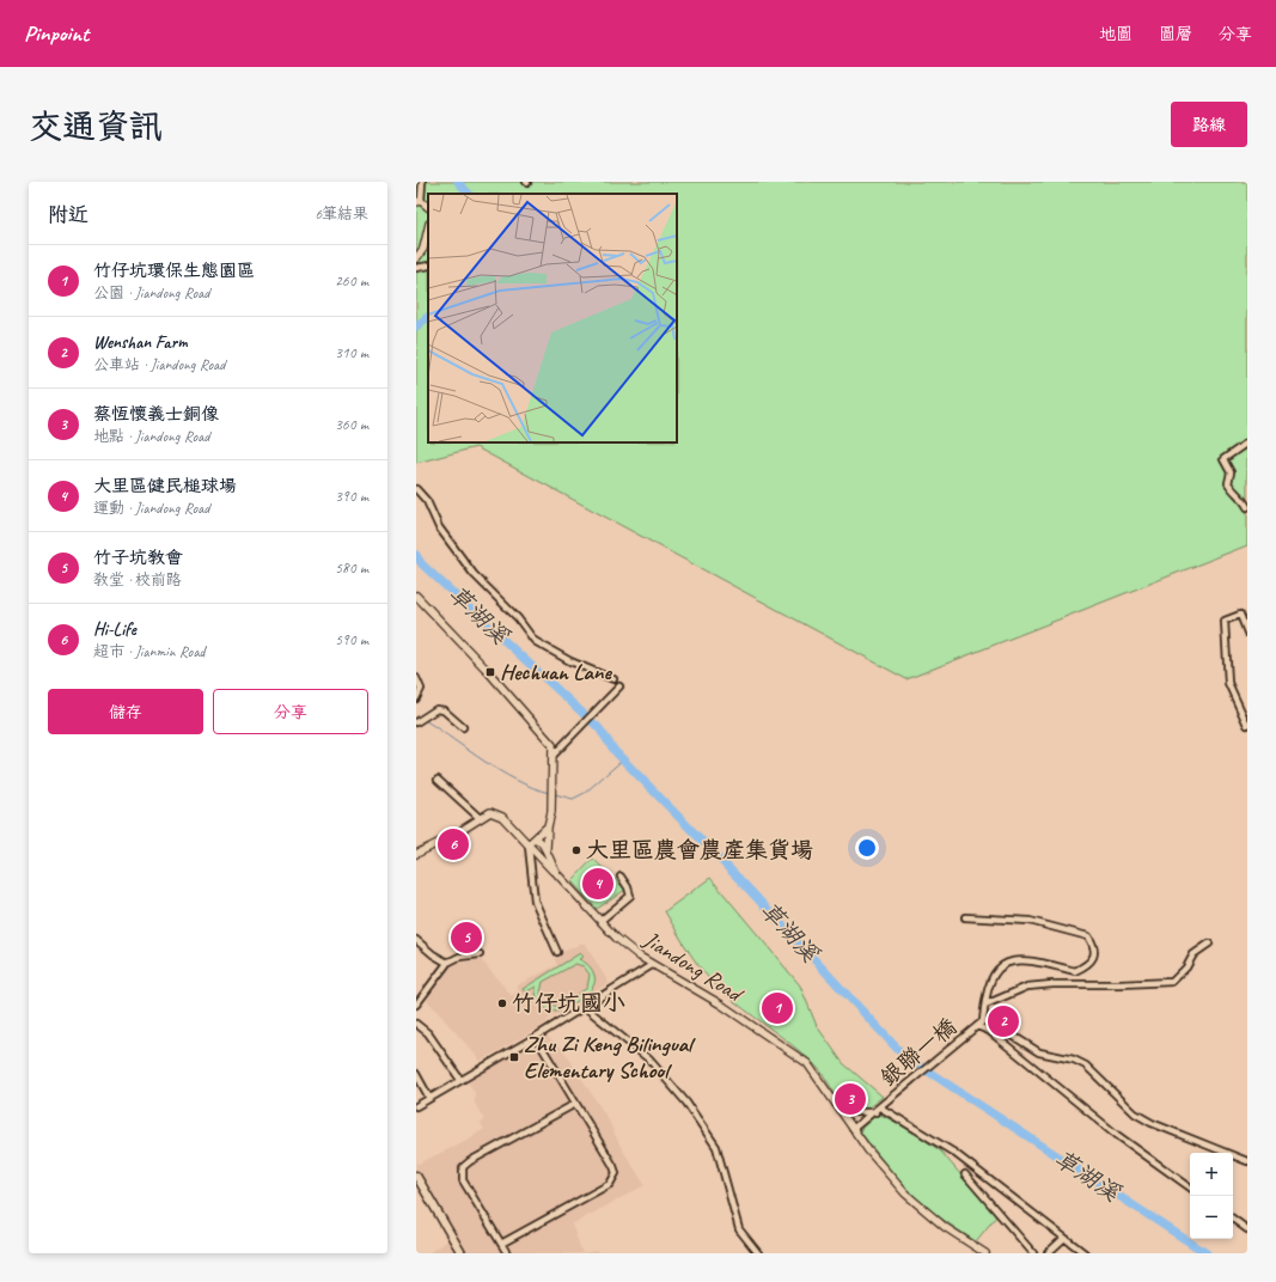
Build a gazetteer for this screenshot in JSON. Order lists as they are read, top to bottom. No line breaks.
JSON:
{"streets":{"street":["Jiandong Road","銀聯一橋"]},"water":["草湖溪"],"places":{"transit":["Hechuan Lane","Zhu Zi Keng Bilingual Elementary School"],"other":["大里區農會農產集貨場","竹仔坑國小"]},"page":{"header":"Pinpoint","nav":["地圖","圖層","分享"],"buttons":["路線",["儲存","分享"]],"title":"交通資訊","heading":["附近","6筆結果"],"list":[{"mark":"1","name":"竹仔坑環保生態園區","note":"公園 · Jiandong Road","value":"260 m"},{"mark":"2","name":"Wenshan Farm","note":"公車站 · Jiandong Road","value":"310 m"},{"mark":"3","name":"蔡恆懷義士銅像","note":"地點 · Jiandong Road","value":"360 m"},{"mark":"4","name":"大里區健民槌球場","note":"運動 · Jiandong Road","value":"390 m"},{"mark":"5","name":"竹子坑教會","note":"教堂 · 校前路","value":"580 m"},{"mark":"6","name":"Hi-Life","note":"超市 · Jianmin Road","value":"590 m"}],"pins":["6","4","5","1","2","3"],"map_buttons":["+","−"]}}
